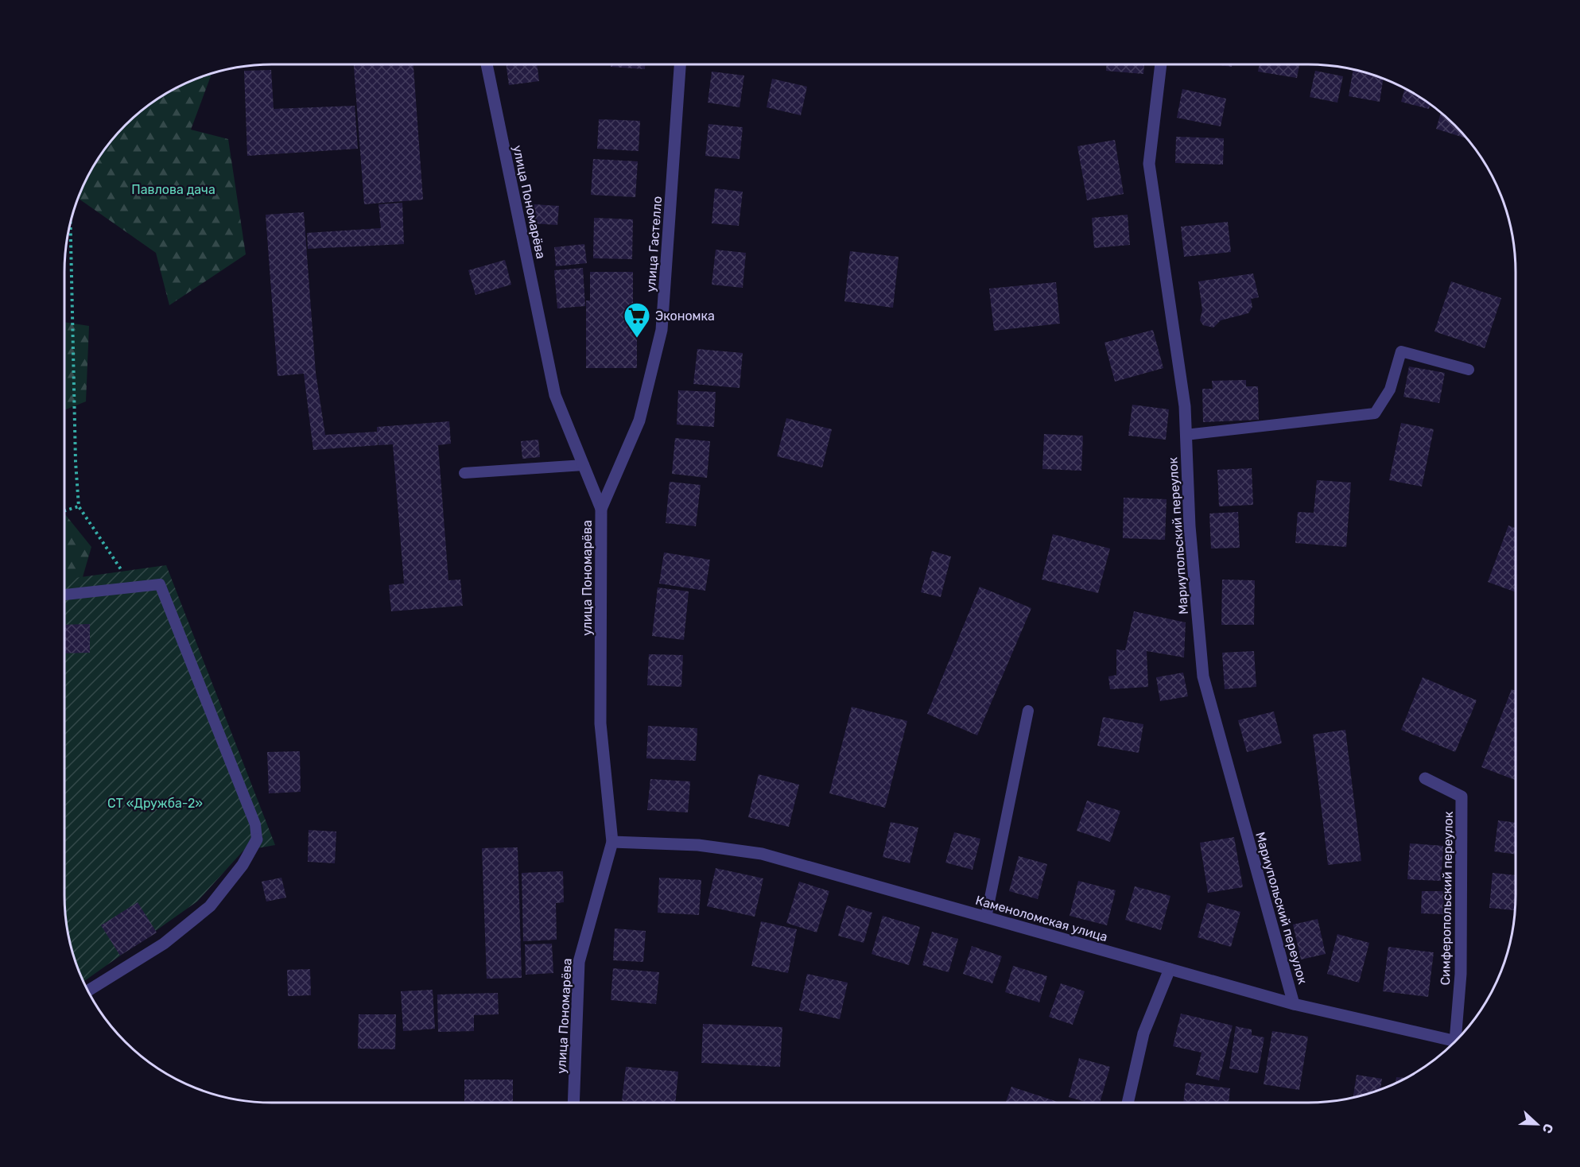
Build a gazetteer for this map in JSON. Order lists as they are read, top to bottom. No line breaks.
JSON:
{"streets":{"street":["улица Пономарёва","улица Гастелло","Мариупольский переулок","Симферопольский переулок","Каменоломская улица"]},"crossings":[["улица Пономарёва","улица Гастелло"],["улица Пономарёва","Каменоломская улица"],["Мариупольский переулок","Каменоломская улица"]],"parks":["Павлова дача","СТ «Дружба-2»"],"places":{"supermarket":["Экономка"]},"north":"right"}
